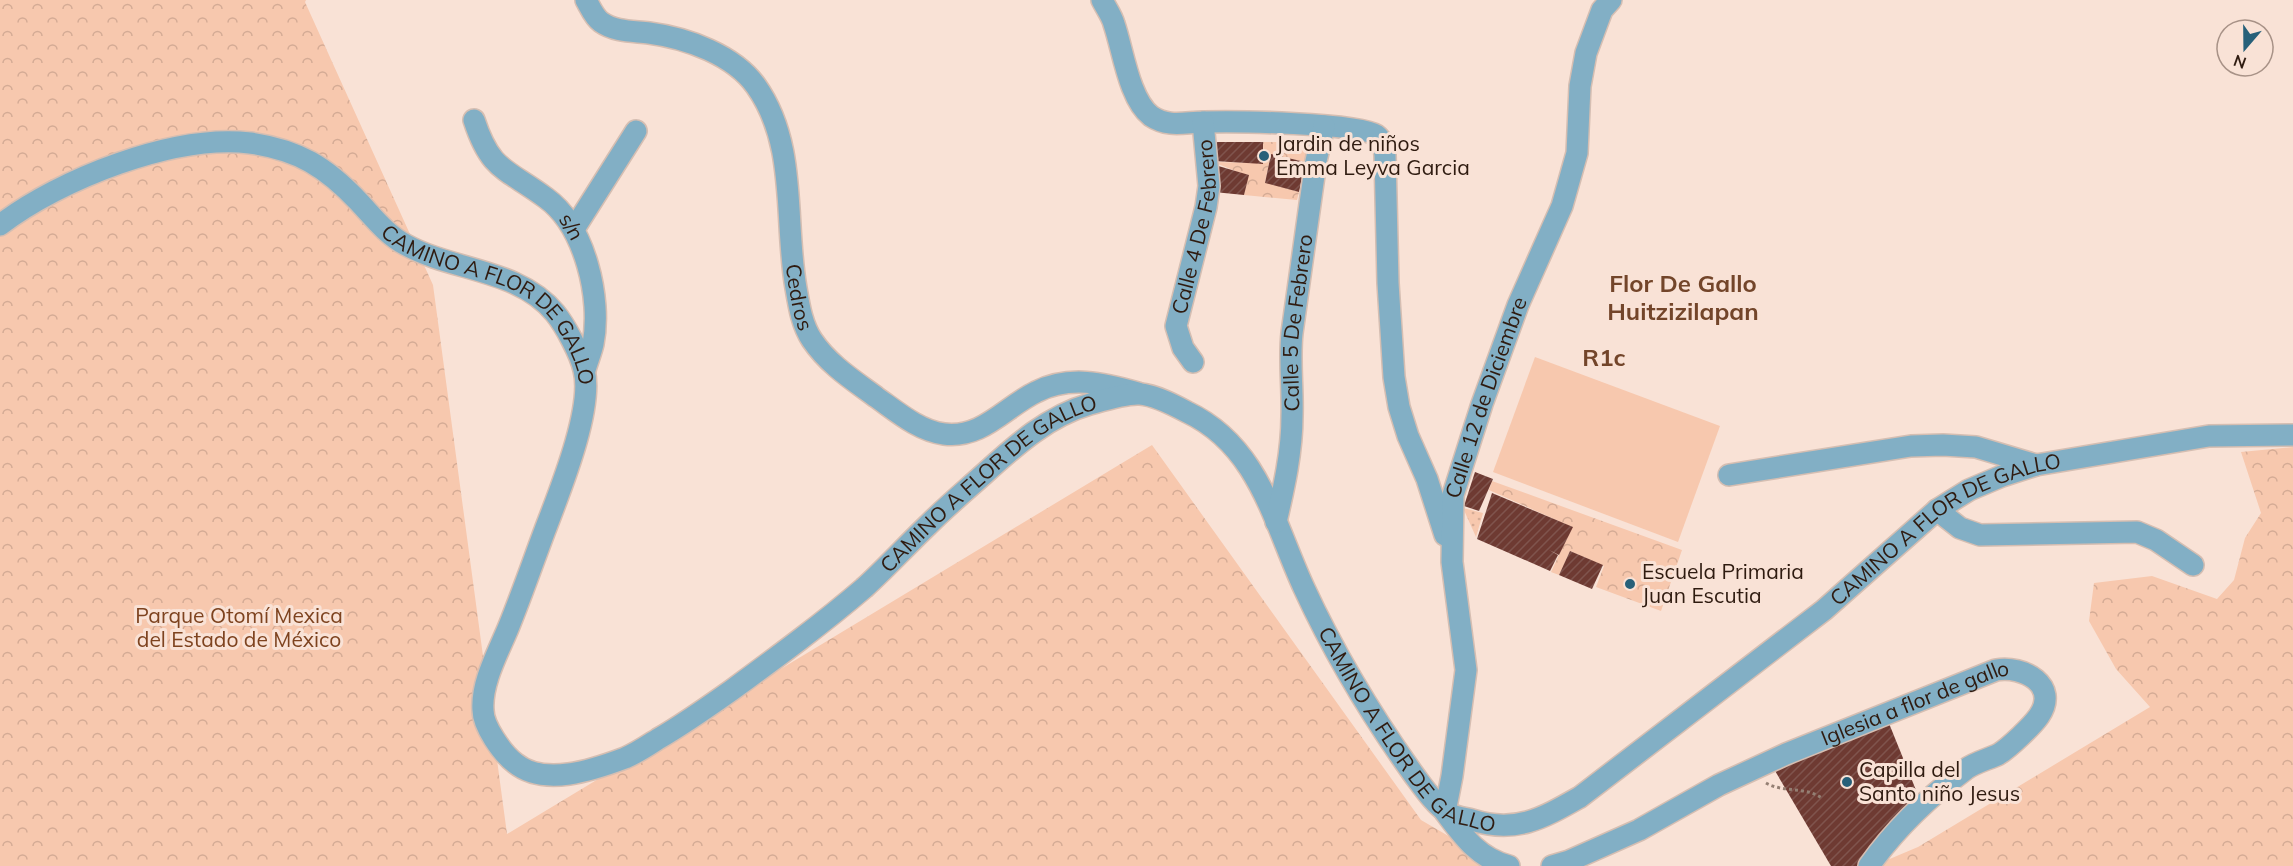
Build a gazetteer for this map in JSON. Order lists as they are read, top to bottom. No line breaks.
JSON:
{"streets":{"street":["Calle 4 De Febrero","s/n","Cedros","CAMINO A FLOR DE GALLO","Calle 5 De Febrero","Calle 12 de Diciembre","Iglesia a flor de gallo"]},"crossings":[["s/n","CAMINO A FLOR DE GALLO"],["Cedros","CAMINO A FLOR DE GALLO"],["CAMINO A FLOR DE GALLO","Calle 5 De Febrero"],["CAMINO A FLOR DE GALLO","Calle 12 de Diciembre"]],"districts":["Flor De Gallo Huitzizilapan","R1c"],"parks":["Parque Otomí Mexica del Estado de México"],"places":["Jardin de niños Emma Leyva Garcia","Escuela Primaria Juan Escutia","Capilla del Santo niño Jesus"],"north":"bottom"}
